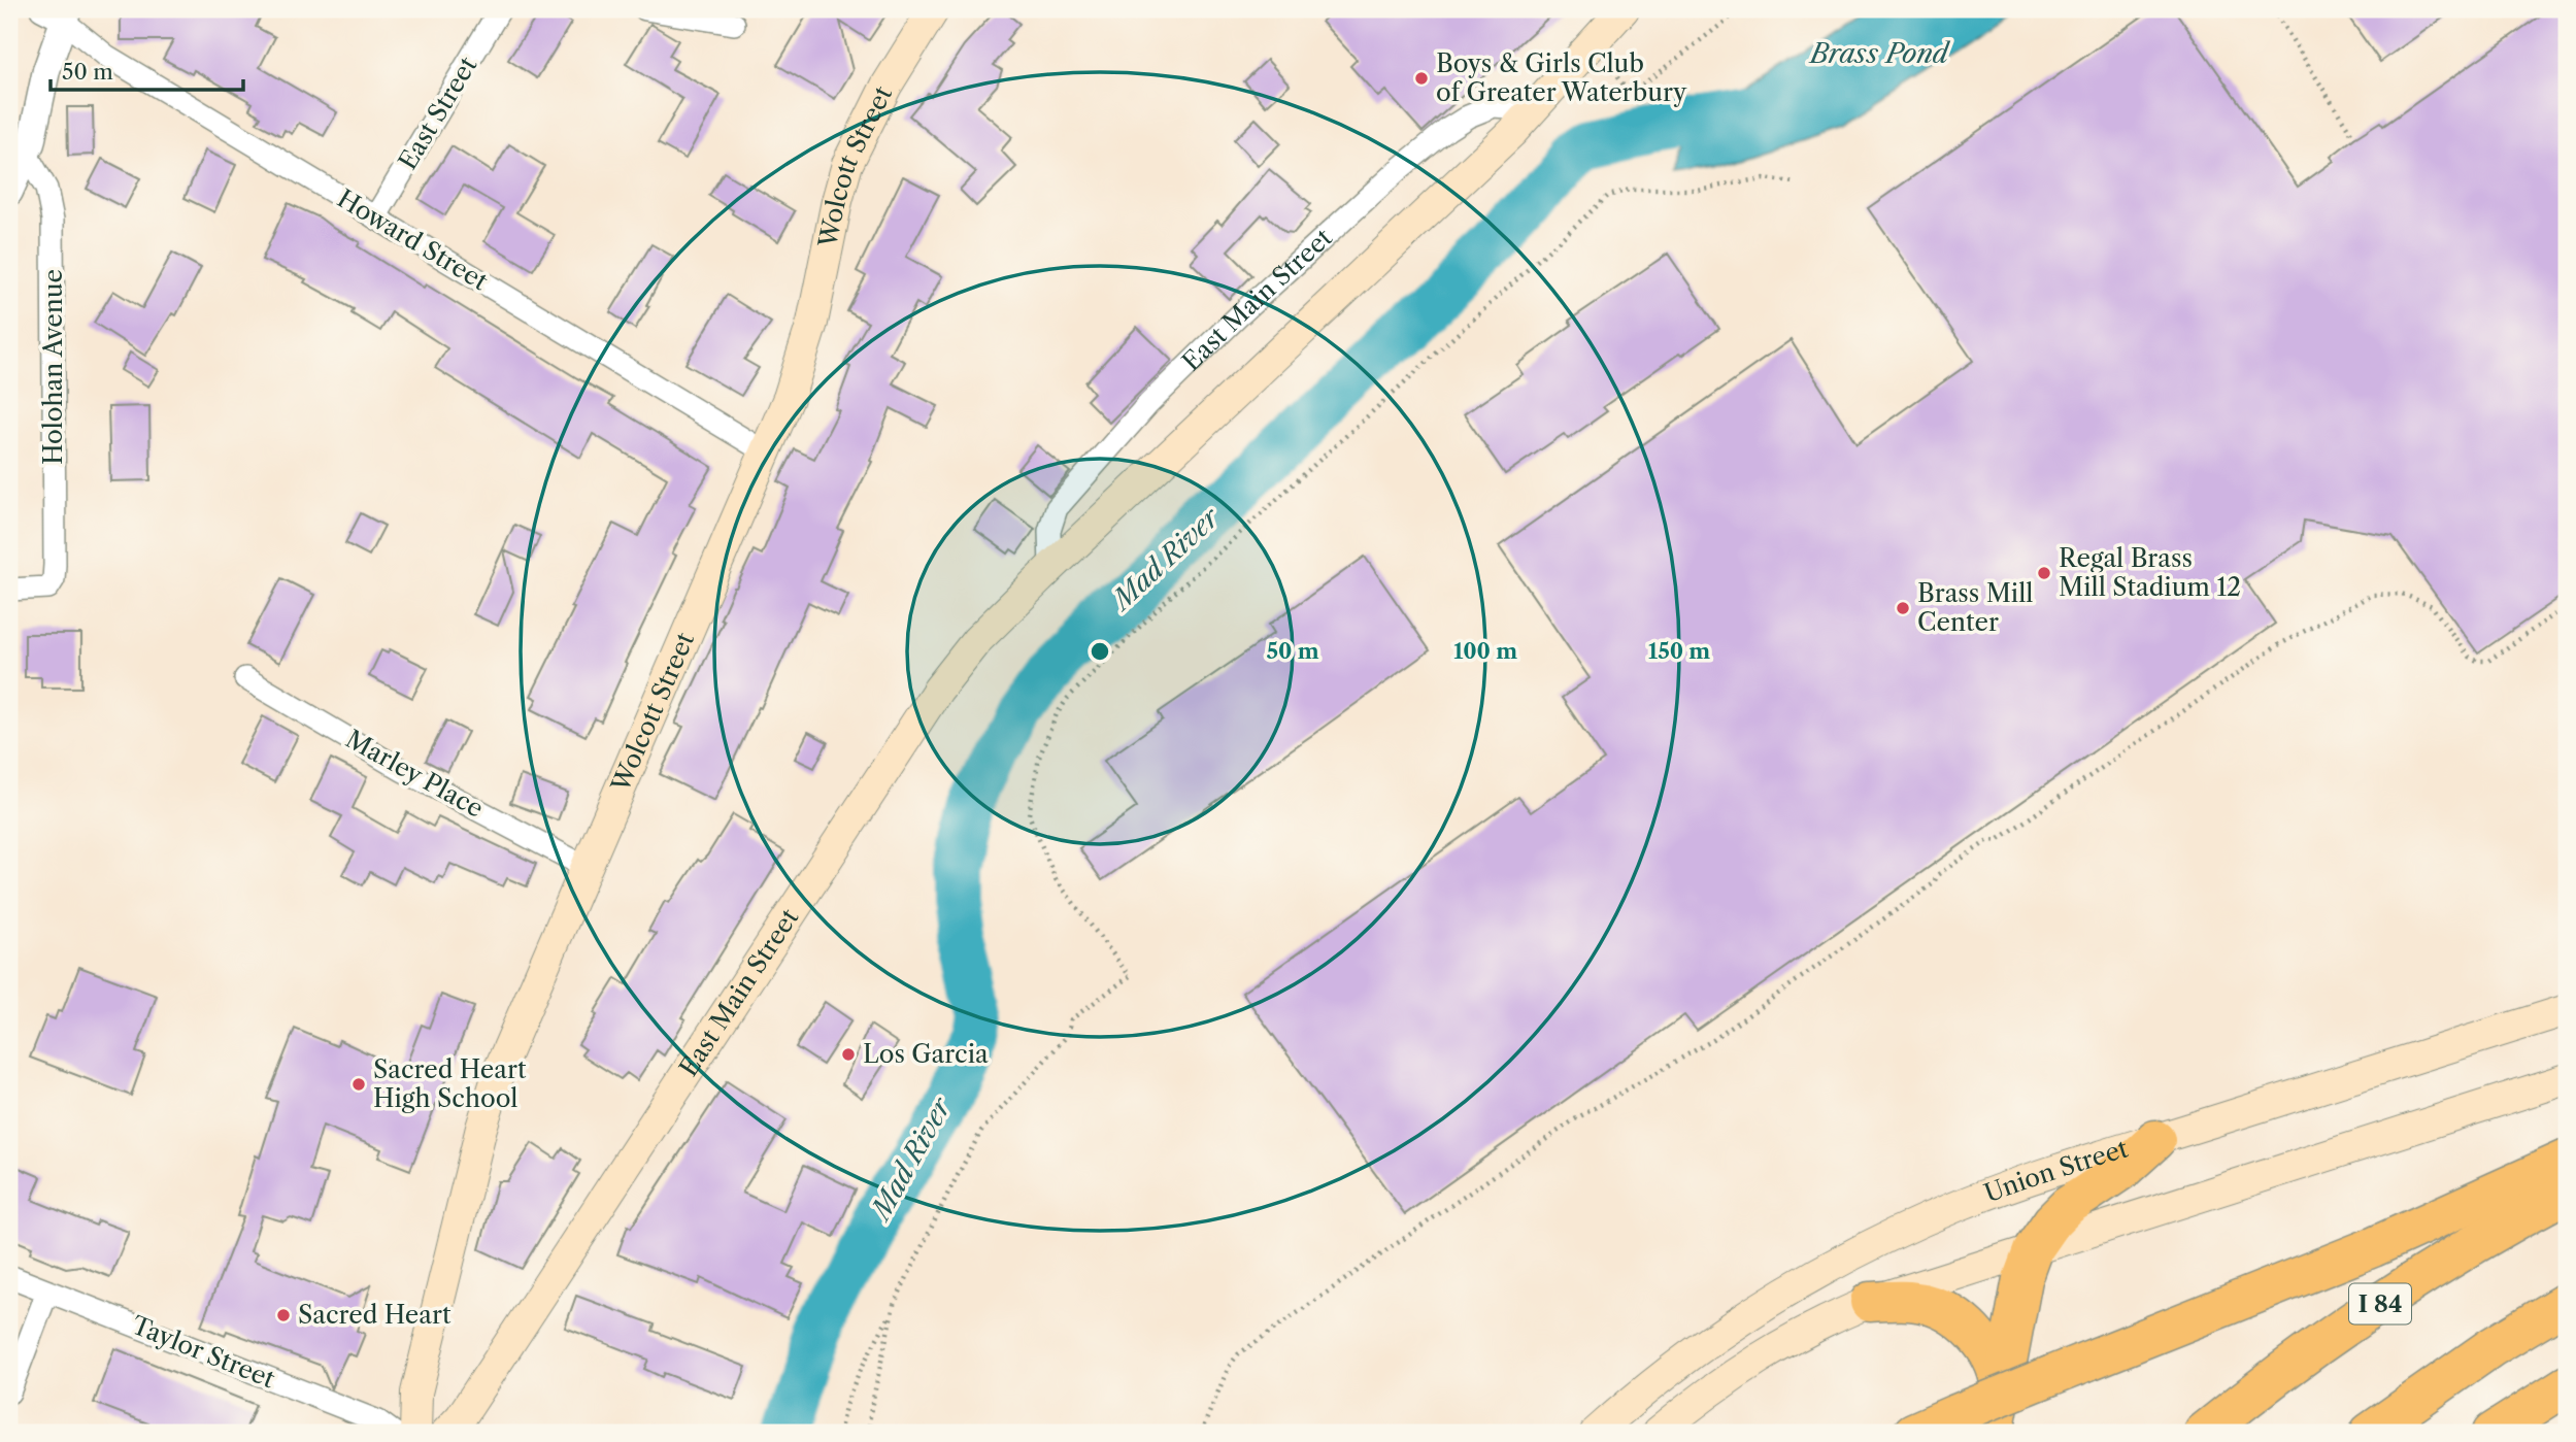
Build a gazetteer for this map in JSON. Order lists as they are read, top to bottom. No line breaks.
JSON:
{"streets":{"highway":["I 84"],"main road":["Wolcott Street","East Main Street","Union Street"],"street":["East Street","Howard Street","Holohan Avenue","Marley Place","Taylor Street"]},"crossings":[["East Street","Howard Street"],["Wolcott Street","Howard Street"],["Wolcott Street","Marley Place"]],"water":["Brass Pond","Mad River"],"places":["Boys & Girls Club of Greater Waterbury","Regal Brass Mill Stadium 12","Brass Mill Center","Los Garcia","Sacred Heart High School","Sacred Heart"],"scale_bar":"50 m","rings":["50 m","100 m","150 m"]}
